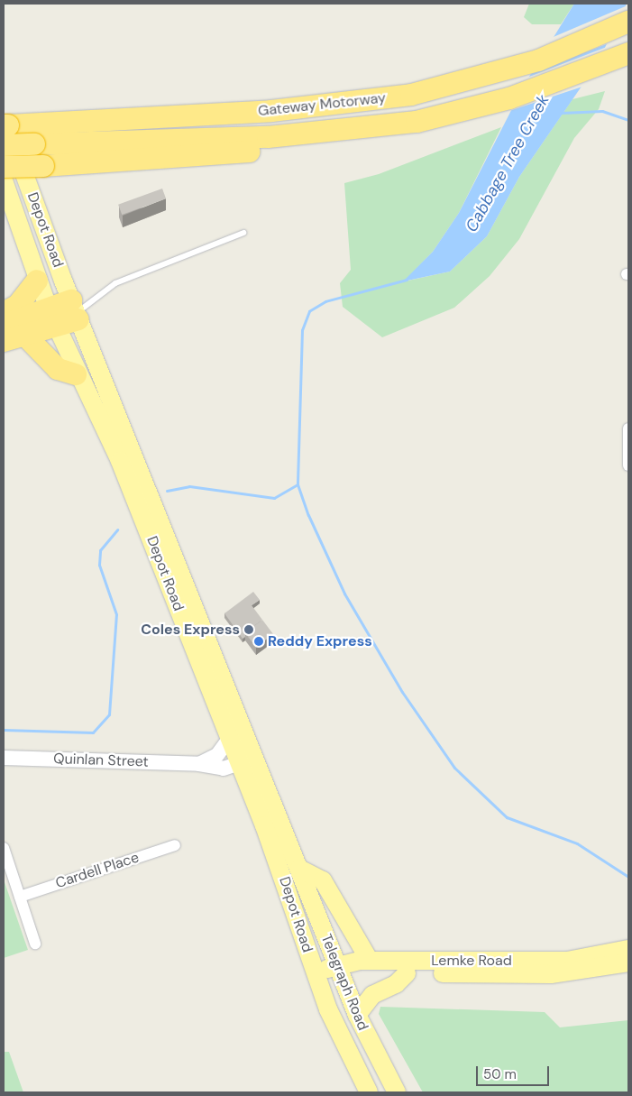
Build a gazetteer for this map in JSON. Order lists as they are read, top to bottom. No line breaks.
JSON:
{"streets":{"highway":["Gateway Motorway"],"main road":["Depot Road","Lemke Road","Telegraph Road"],"street":["Quinlan Street","Cardell Place"]},"crossings":[["Gateway Motorway","Depot Road"],["Depot Road","Quinlan Street"],["Depot Road","Lemke Road"],["Depot Road","Telegraph Road"],["Lemke Road","Telegraph Road"]],"water":["Cabbage Tree Creek"],"places":["Coles Express","Reddy Express"],"scale_bar":"50 m"}
